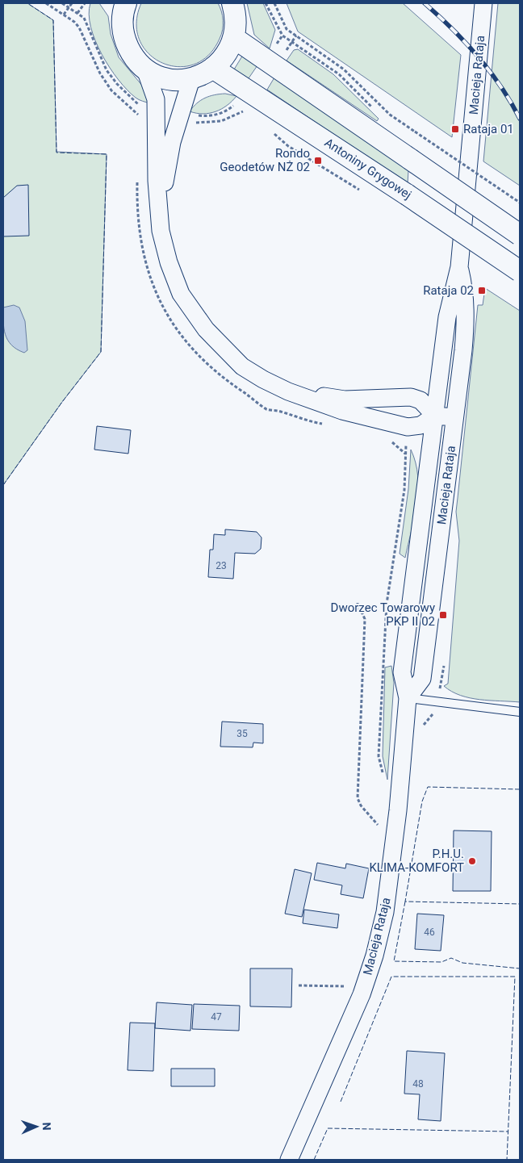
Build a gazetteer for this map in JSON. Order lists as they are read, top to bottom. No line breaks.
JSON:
{"streets":{"street":["Macieja Rataja","Antoniny Grygowej"]},"places":{"transit":["Rataja 01","Rondo Geodetów NŻ 02","Rataja 02","Dworzec Towarowy PKP II 02"],"other":["P.H.U. KLIMA-KOMFORT"]},"house_numbers":["23","35","46","47","48"],"north":"right"}
